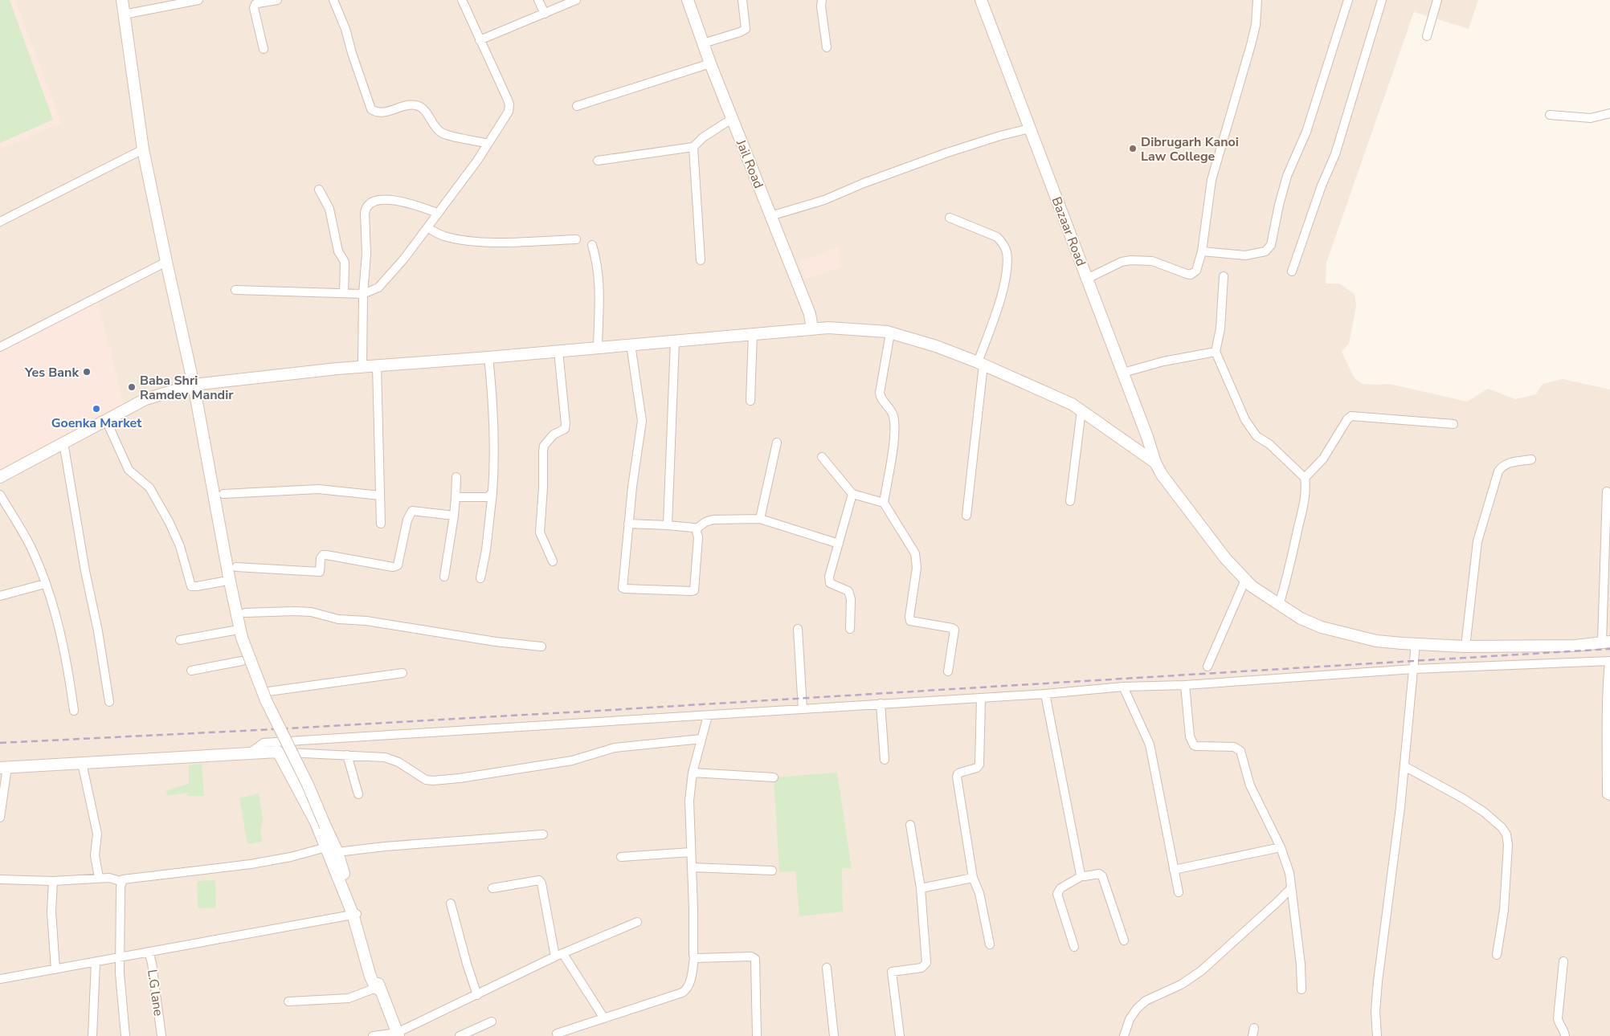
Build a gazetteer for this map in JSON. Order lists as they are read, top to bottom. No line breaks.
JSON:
{"streets":{"main road":["Jail Road","Bazaar Road"],"street":["L.G lane"]},"places":["Dibrugarh Kanoi Law College","Yes Bank","Baba Shri Ramdev Mandir","Goenka Market"]}
